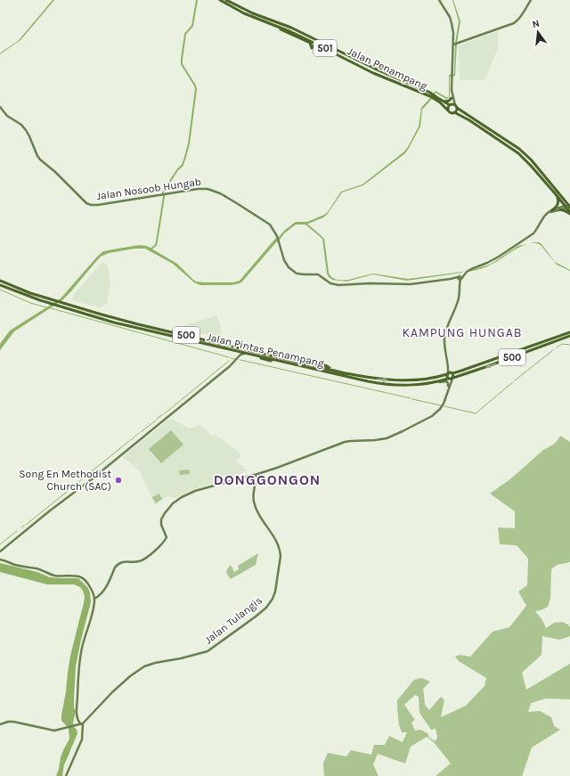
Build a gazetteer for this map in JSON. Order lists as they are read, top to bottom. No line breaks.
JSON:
{"streets":{"main road":["501","Jalan Penampang","Jalan Nosoob Hungab","500","Jalan Pintas Penampang","Jalan Tulangis"]},"crossings":[["500","Jalan Pintas Penampang"]],"districts":["KAMPUNG HUNGAB","DONGGONGON"],"places":["Song En Methodist Church (SAC)"],"north":"top"}
